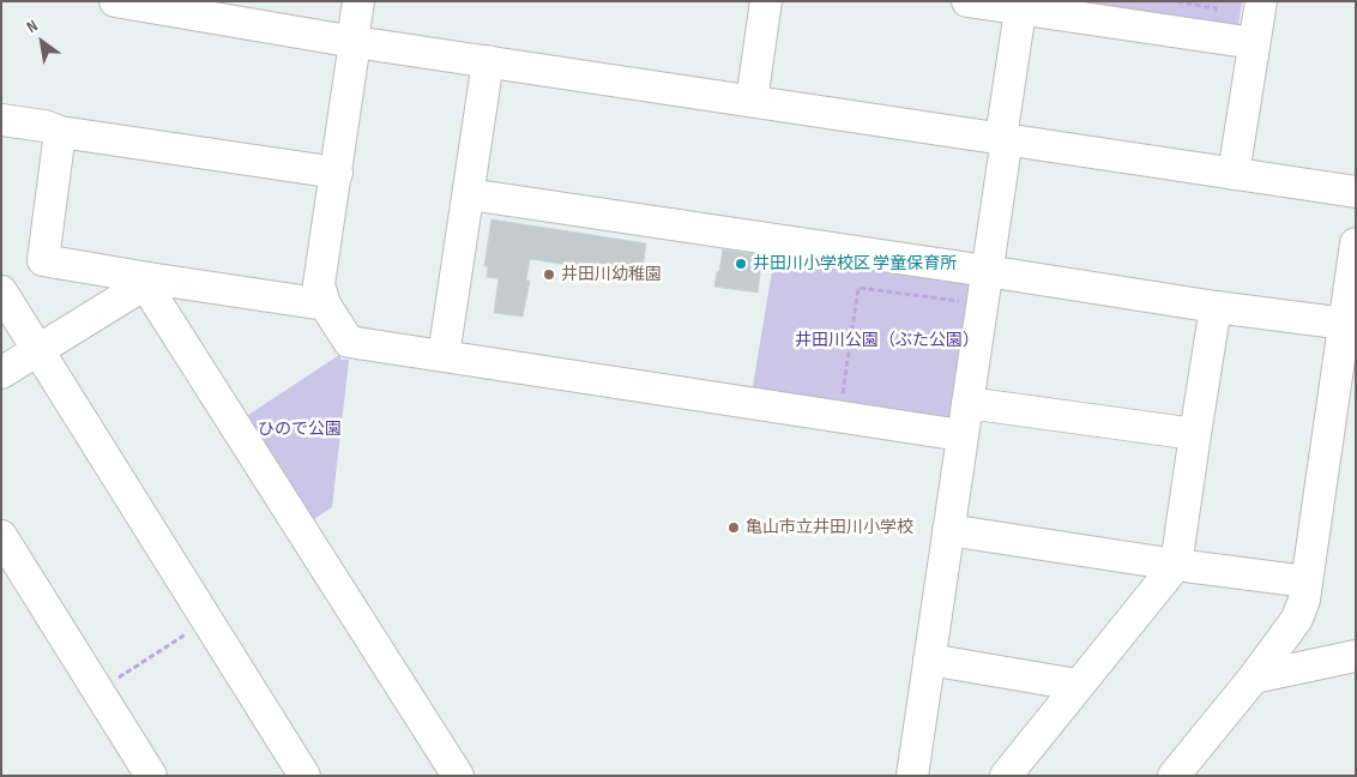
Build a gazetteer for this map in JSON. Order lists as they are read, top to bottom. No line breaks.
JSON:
{"parks":["井田川公園（ぶた公園）","ひので公園"],"places":["井田川小学校区 学童保育所","井田川幼稚園","亀山市立井田川小学校"],"north":"top left"}
